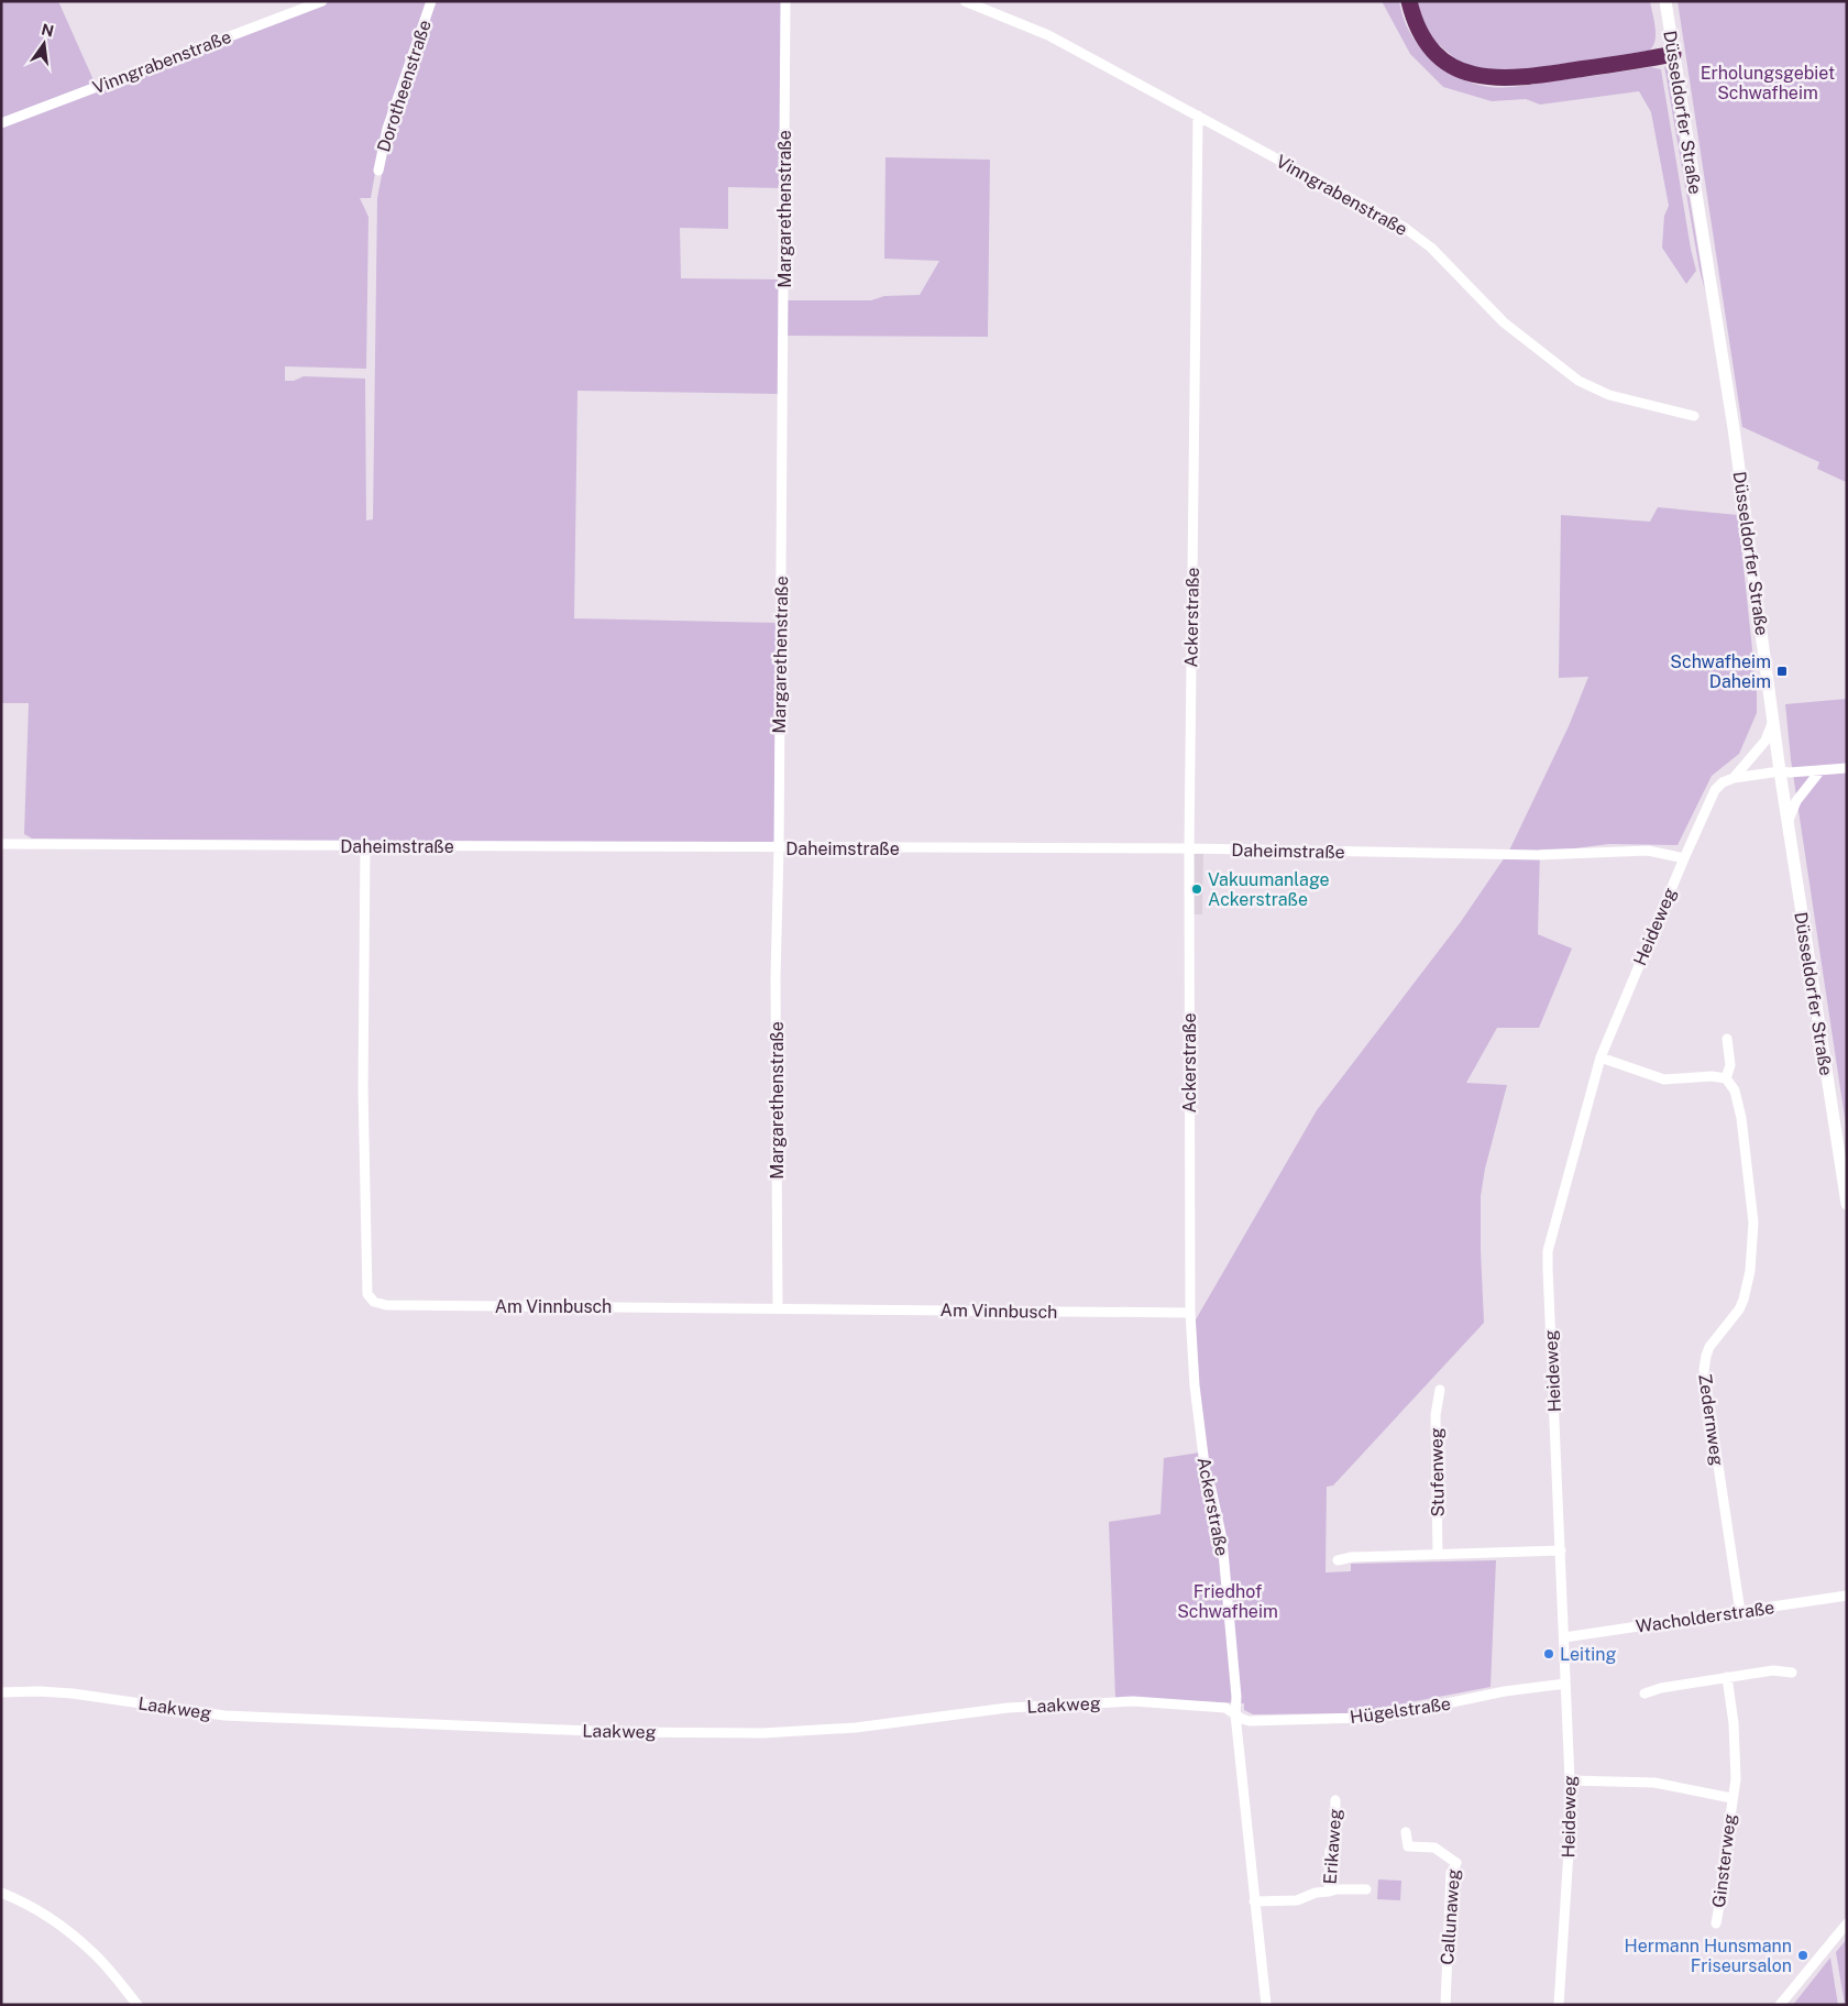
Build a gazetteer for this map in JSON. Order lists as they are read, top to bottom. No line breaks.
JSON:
{"streets":{"main road":["Düsseldorfer Straße"],"street":["Vinngrabenstraße","Dorotheenstraße","Margarethenstraße","Ackerstraße","Daheimstraße","Heideweg","Am Vinnbusch","Zedernweg","Stufenweg","Wacholderstraße","Laakweg","Hügelstraße","Erikaweg","Ginsterweg","Callunaweg"]},"crossings":[["Vinngrabenstraße","Ackerstraße"],["Düsseldorfer Straße","Heideweg"],["Margarethenstraße","Daheimstraße"],["Margarethenstraße","Am Vinnbusch"],["Ackerstraße","Daheimstraße"],["Ackerstraße","Am Vinnbusch"],["Ackerstraße","Laakweg"],["Ackerstraße","Hügelstraße"],["Ackerstraße","Erikaweg"],["Daheimstraße","Heideweg"],["Daheimstraße","Am Vinnbusch"],["Heideweg","Wacholderstraße"],["Heideweg","Hügelstraße"],["Heideweg","Ginsterweg"],["Zedernweg","Wacholderstraße"],["Laakweg","Hügelstraße"]],"parks":["Erholungsgebiet Schwafheim","Friedhof Schwafheim"],"places":{"transit":["Schwafheim Daheim"],"other":["Vakuumanlage Ackerstraße","Leiting","Hermann Hunsmann Friseursalon"]},"north":"top"}
